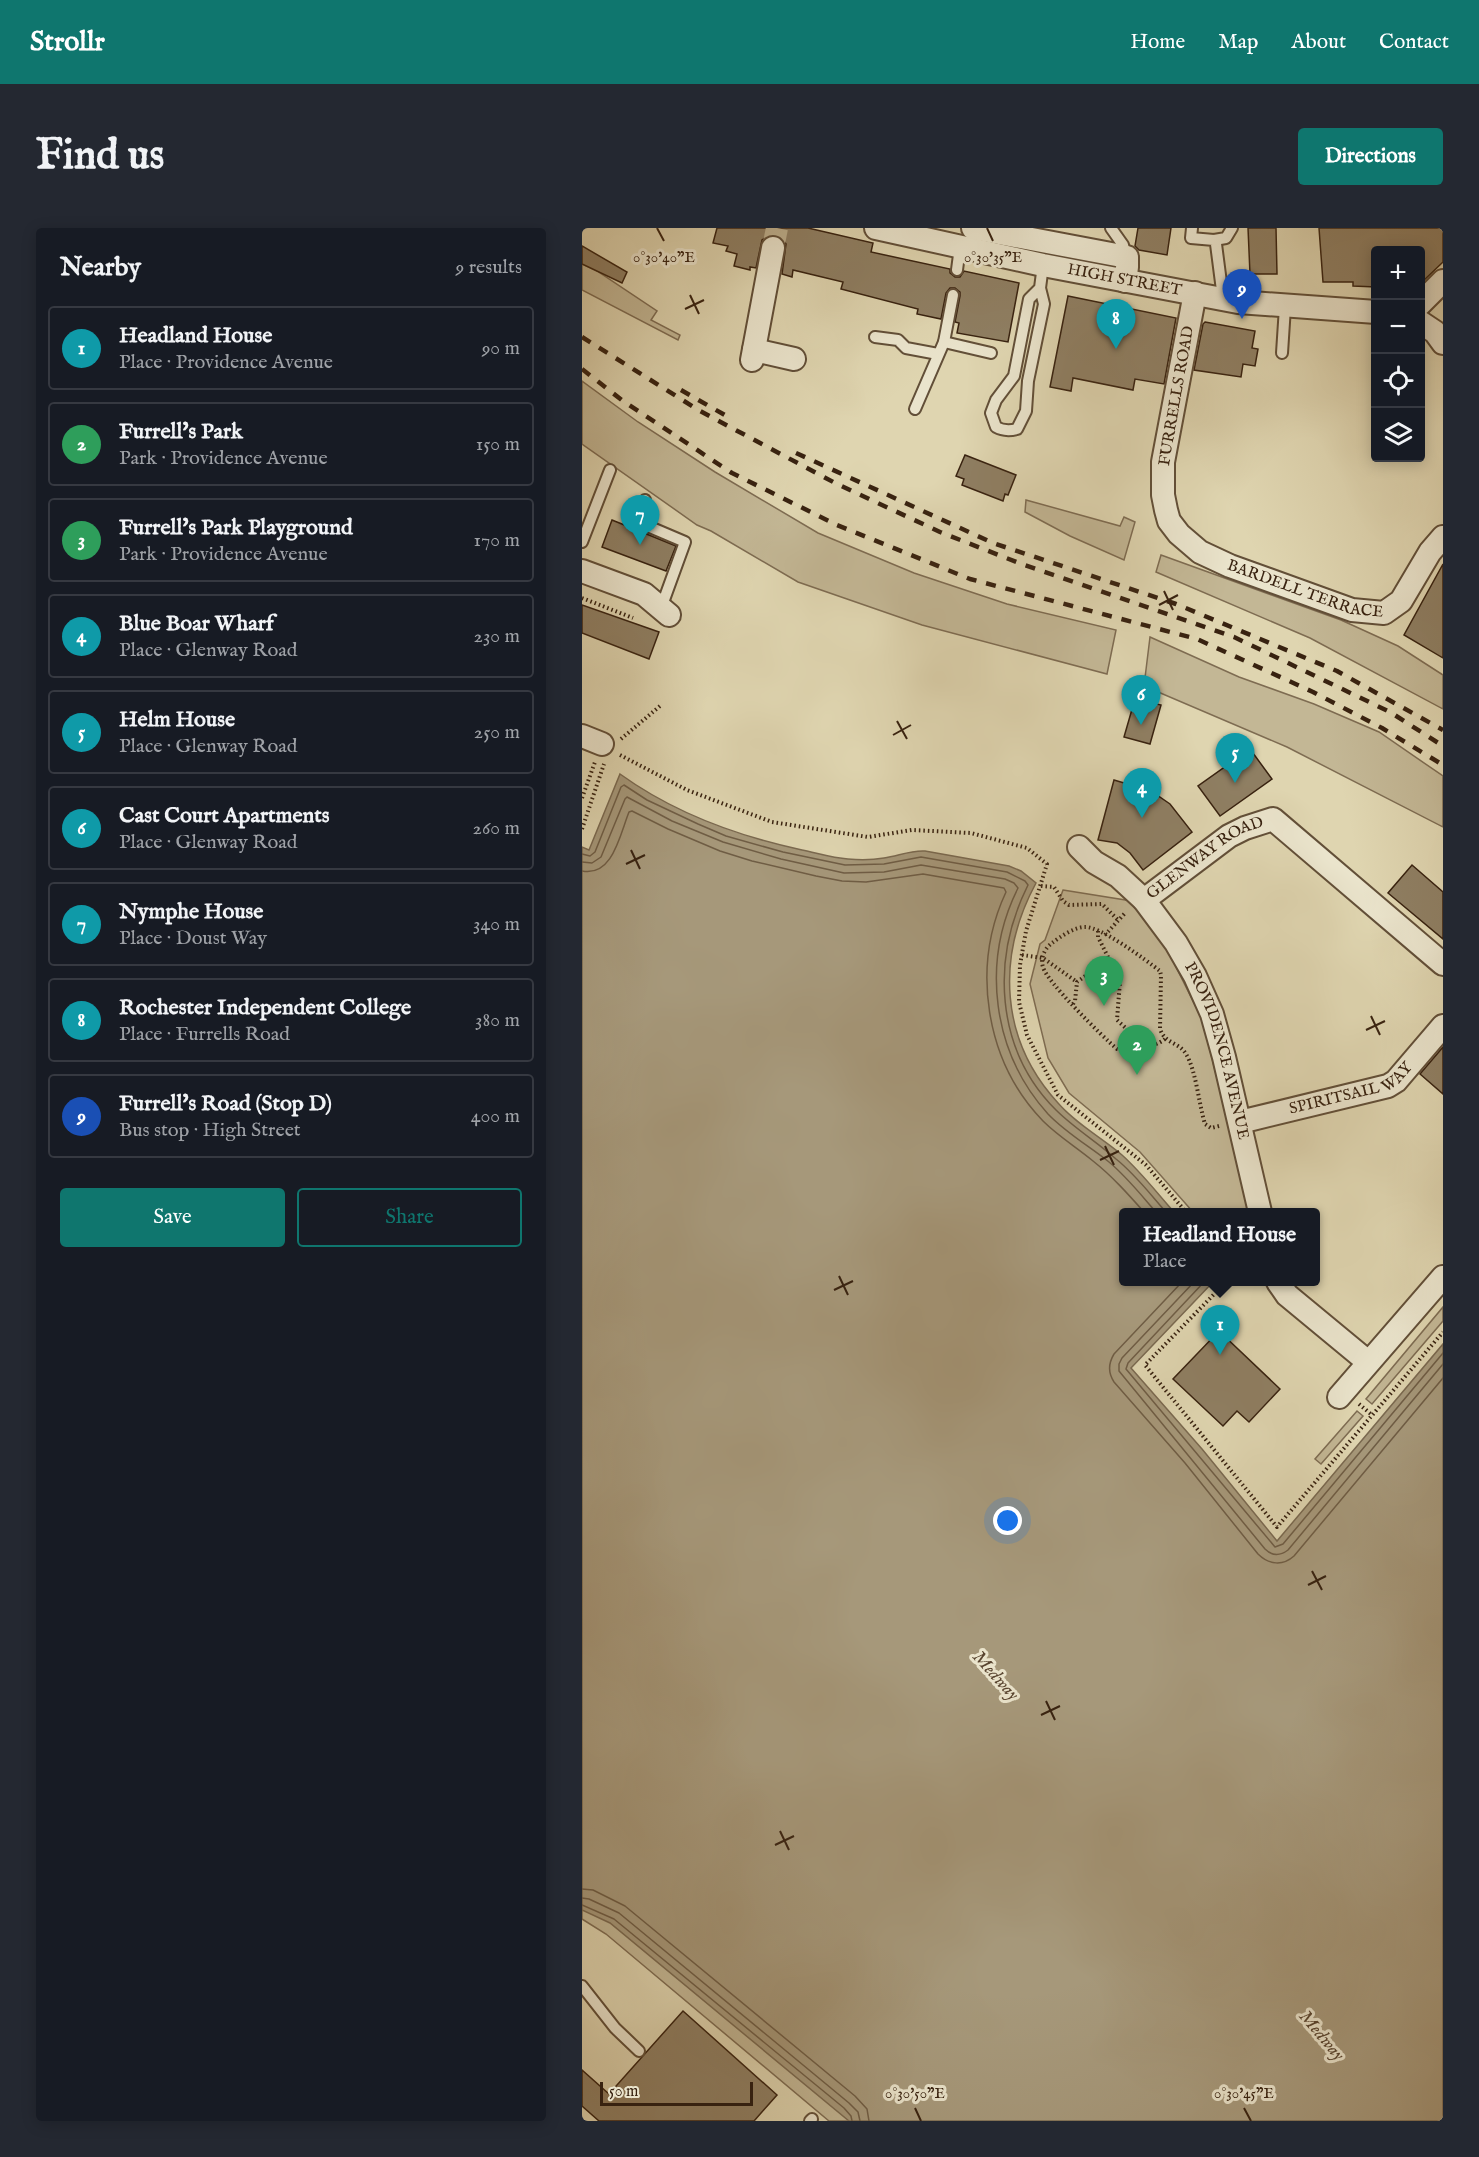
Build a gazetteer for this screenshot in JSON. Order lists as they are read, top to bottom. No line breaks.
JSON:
{"streets":{"street":["HIGH STREET","FURRELLS ROAD","BARDELL TERRACE","GLENWAY ROAD","PROVIDENCE AVENUE","SPIRITSAIL WAY"]},"crossings":[["HIGH STREET","FURRELLS ROAD"],["FURRELLS ROAD","BARDELL TERRACE"],["GLENWAY ROAD","PROVIDENCE AVENUE"],["PROVIDENCE AVENUE","SPIRITSAIL WAY"]],"water":["Medway"],"scale_bar":"50 m","page":{"header":"Strollr","nav":["Home","Map","About","Contact"],"buttons":["Directions",["Save","Share"]],"title":"Find us","heading":["Nearby","9 results"],"map_buttons":["+","−"],"pins":["9","8","7","6","5","4","3","2","1"],"list":[{"mark":"1","name":"Headland House","note":"Place · Providence Avenue","value":"90 m"},{"mark":"2","name":"Furrell's Park","note":"Park · Providence Avenue","value":"150 m"},{"mark":"3","name":"Furrell's Park Playground","note":"Park · Providence Avenue","value":"170 m"},{"mark":"4","name":"Blue Boar Wharf","note":"Place · Glenway Road","value":"230 m"},{"mark":"5","name":"Helm House","note":"Place · Glenway Road","value":"250 m"},{"mark":"6","name":"Cast Court Apartments","note":"Place · Glenway Road","value":"260 m"},{"mark":"7","name":"Nymphe House","note":"Place · Doust Way","value":"340 m"},{"mark":"8","name":"Rochester Independent College","note":"Place · Furrells Road","value":"380 m"},{"mark":"9","name":"Furrell's Road (Stop D)","note":"Bus stop · High Street","value":"400 m"}],"popup":["Headland House","Place"],"scale":"50 m"},"coordinates":["0°30'40\"E","0°30'35\"E","0°30'50\"E","0°30'45\"E"]}
